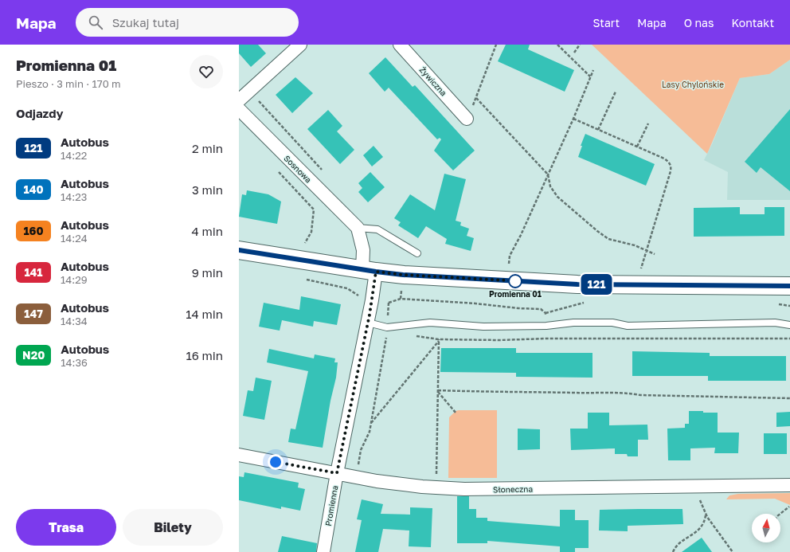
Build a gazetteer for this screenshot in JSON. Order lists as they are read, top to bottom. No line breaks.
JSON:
{"streets":{"street":["Żywiczna","Sosnowa","Słoneczna","Promienna"]},"crossings":[["Słoneczna","Promienna"]],"parks":["Lasy Chylońskie"],"places":["Promienna 01"],"lines":["bus line 121"],"north":"top","page":{"header":"Mapa","search":"Szukaj tutaj","nav":["Start","Mapa","O nas","Kontakt"],"heading":[["Promienna 01","Pieszo · 3 min · 170 m"],"Odjazdy"],"on_map":"121","list":[{"mark":"121","name":"Autobus","note":"14:22","value":"2 min"},{"mark":"140","name":"Autobus","note":"14:23","value":"3 min"},{"mark":"160","name":"Autobus","note":"14:24","value":"4 min"},{"mark":"141","name":"Autobus","note":"14:29","value":"9 min"},{"mark":"147","name":"Autobus","note":"14:34","value":"14 min"},{"mark":"N20","name":"Autobus","note":"14:36","value":"16 min"}],"buttons":["Trasa","Bilety"]}}
